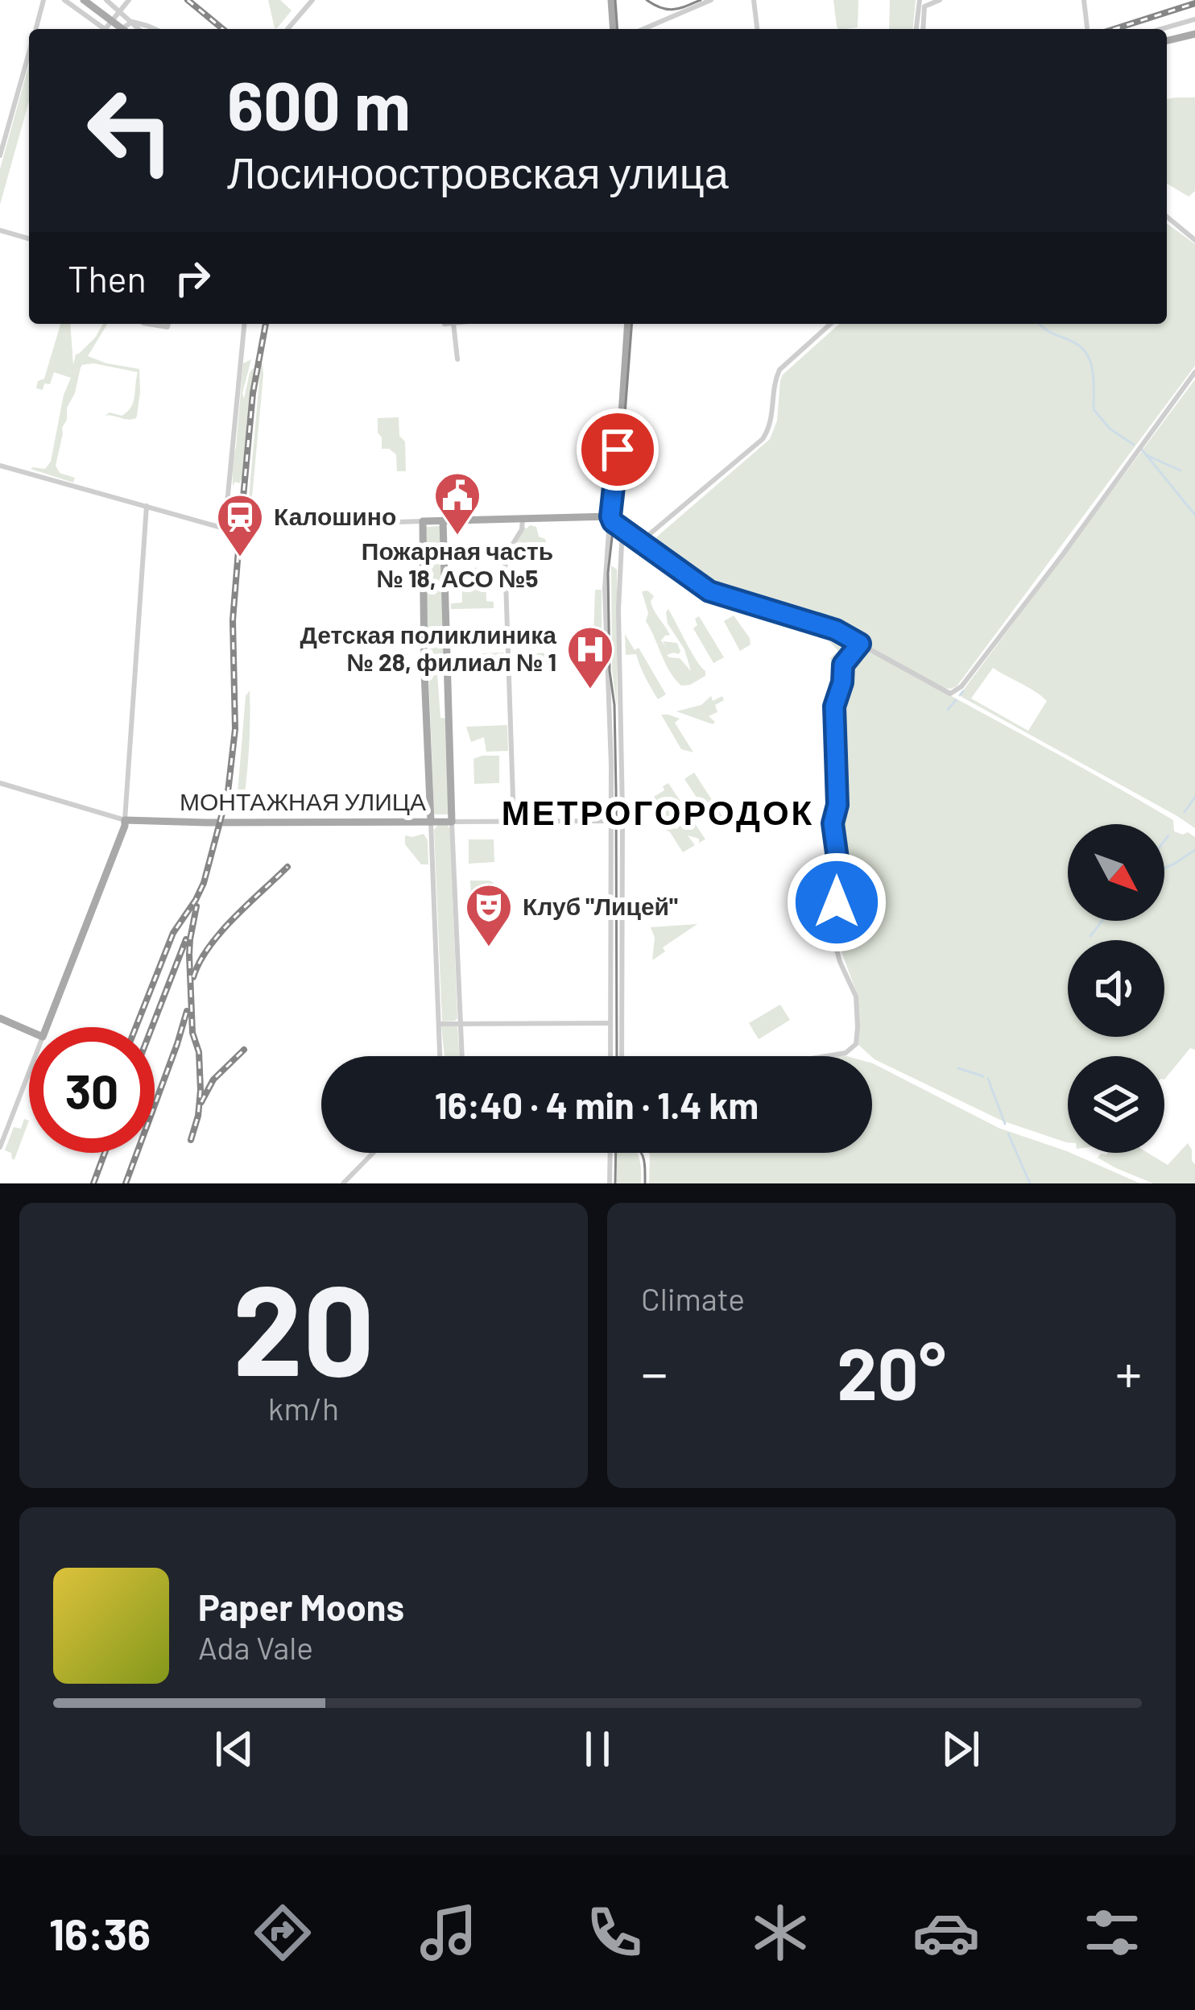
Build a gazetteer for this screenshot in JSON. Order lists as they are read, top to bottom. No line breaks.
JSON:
{"streets":{"main road":["МОНТАЖНАЯ УЛИЦА"]},"districts":["МЕТРОГОРОДОК"],"places":{"public building":["Пожарная часть № 18, АСО №5"],"station":["Калошино"],"hospital":["Детская поликлиника № 28, филиал № 1"],"theatre":["Клуб \"Лицей\""]},"north":"bottom right","page":{"turn":["600 m","Лосиноостровская улица"],"then":"Then","limit":"30","trip":"16:40 · 4 min · 1.4 km","tile":[["20","km/h"],"Climate"],"heat":["−","20°","+"],"song":["Paper Moons","Ada Vale"],"tabs":"16:36"}}
